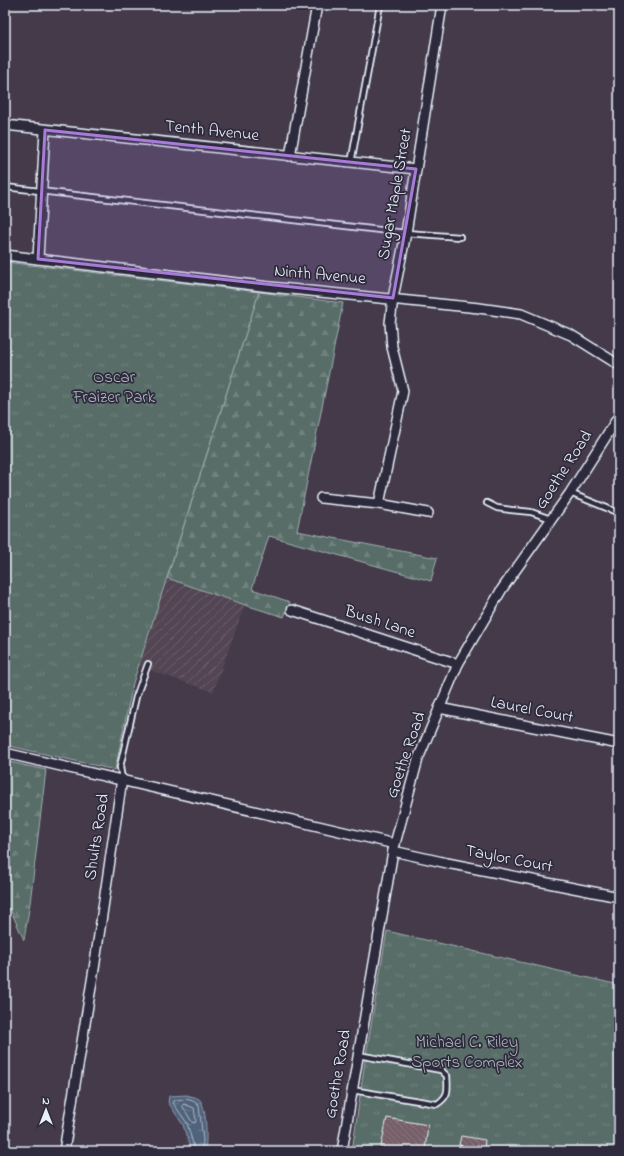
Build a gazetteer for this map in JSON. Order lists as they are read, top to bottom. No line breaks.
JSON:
{"streets":{"street":["Tenth Avenue","Sugar Maple Street","Ninth Avenue","Goethe Road","Bush Lane","Laurel Court","Shults Road","Taylor Court"]},"crossings":[["Tenth Avenue","Sugar Maple Street"],["Sugar Maple Street","Ninth Avenue"],["Goethe Road","Bush Lane"],["Goethe Road","Laurel Court"],["Goethe Road","Shults Road"],["Goethe Road","Taylor Court"],["Shults Road","Taylor Court"]],"parks":["Oscar Fraizer Park","Michael C. Riley Sports Complex"],"north":"top"}
